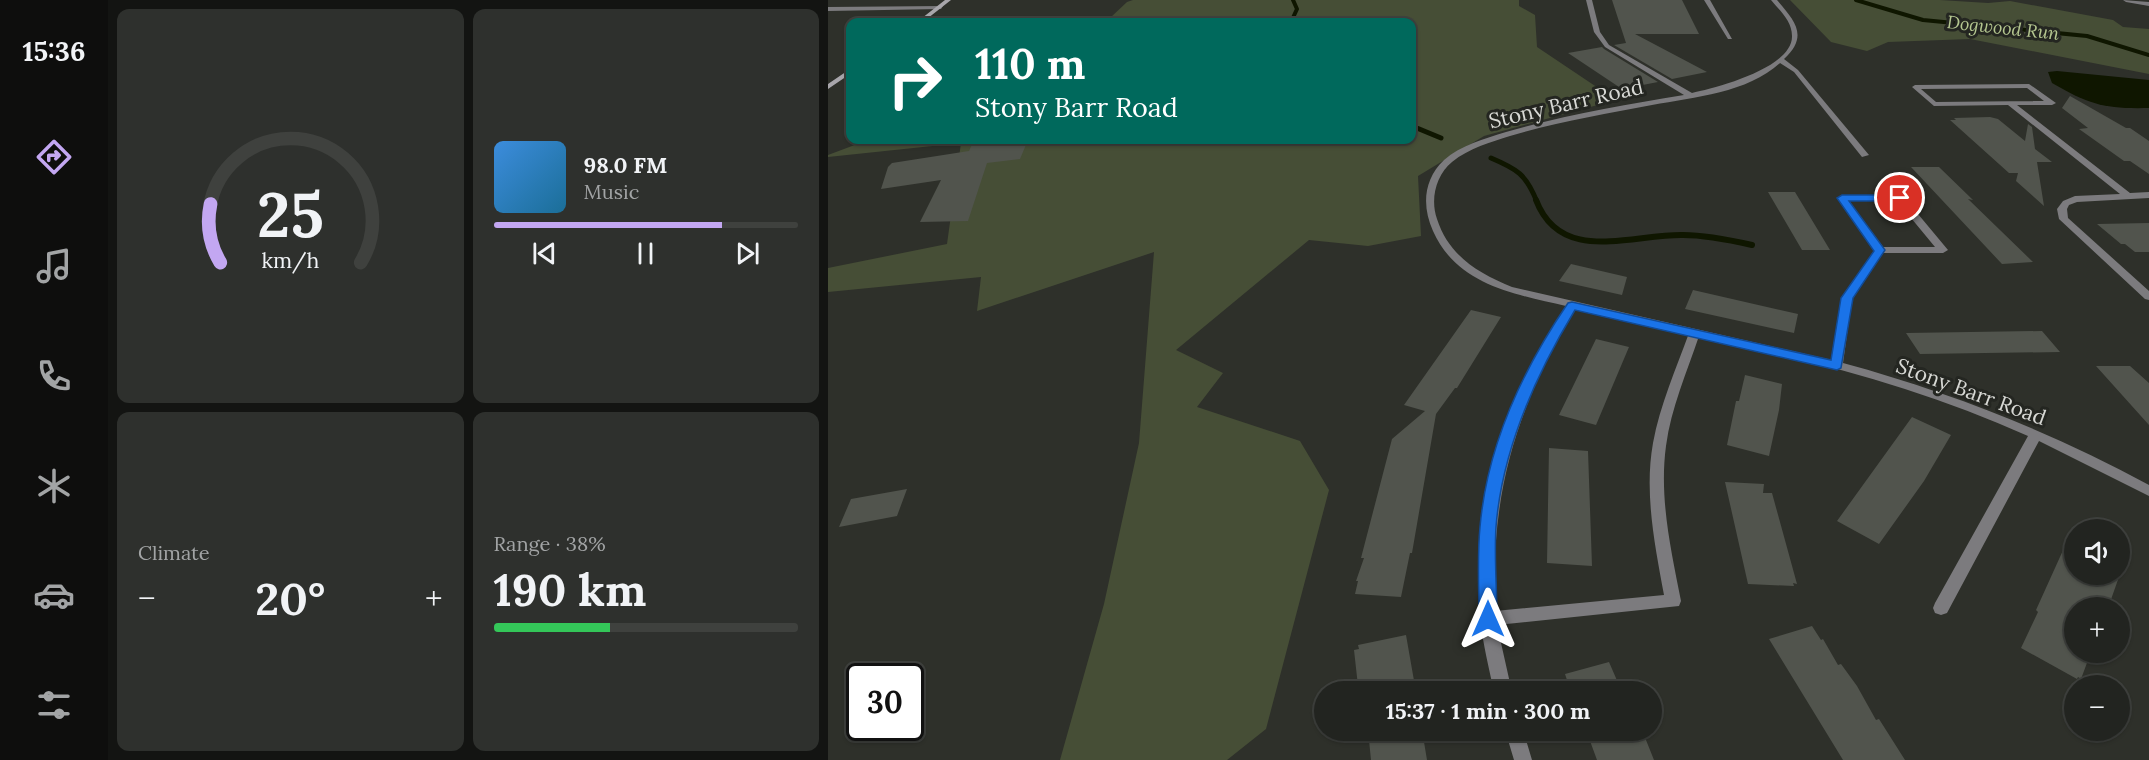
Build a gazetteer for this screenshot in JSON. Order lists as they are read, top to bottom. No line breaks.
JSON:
{"streets":{"street":["Stony Barr Road"]},"water":["Dogwood Run"],"page":{"tabs":"15:36","turn":["110 m","Stony Barr Road"],"song":["98.0 FM","Music"],"tile":["Climate",["Range · 38%","190 km"]],"map_buttons":["+","−"],"heat":["−","20°","+"],"limit":"30","trip":"15:37 · 1 min · 300 m","gauge":["25","km/h"]}}
